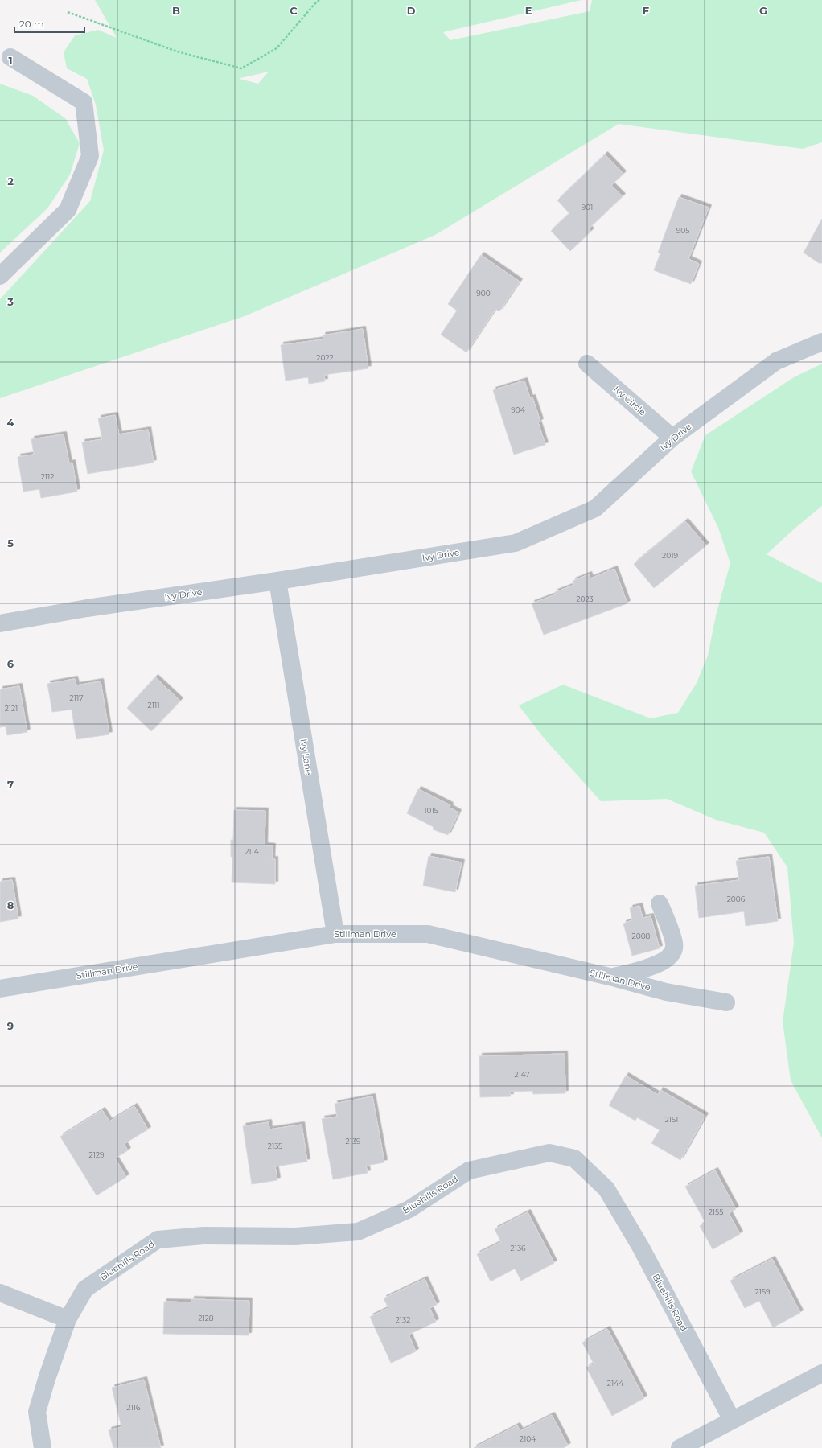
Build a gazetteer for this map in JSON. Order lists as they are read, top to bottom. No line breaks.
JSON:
{"streets":{"street":["Ivy Circle","Ivy Drive","Ivy Lane","Stillman Drive","Bluehills Road"]},"crossings":[["Ivy Circle","Ivy Drive"],["Ivy Drive","Ivy Lane"],["Ivy Lane","Stillman Drive"]],"house_numbers":["901","905","900","2022","904","2112","2019","2023","2117","2111","2121","1015","2114","2006","2008","2147","2151","2139","2135","2129","2155","2136","2159","2128","2132","2144","2116","2104"],"scale_bar":"20 m","grid":{"columns":["B","C","D","E","F","G"],"rows":["1","2","3","4","5","6","7","8","9"]}}
